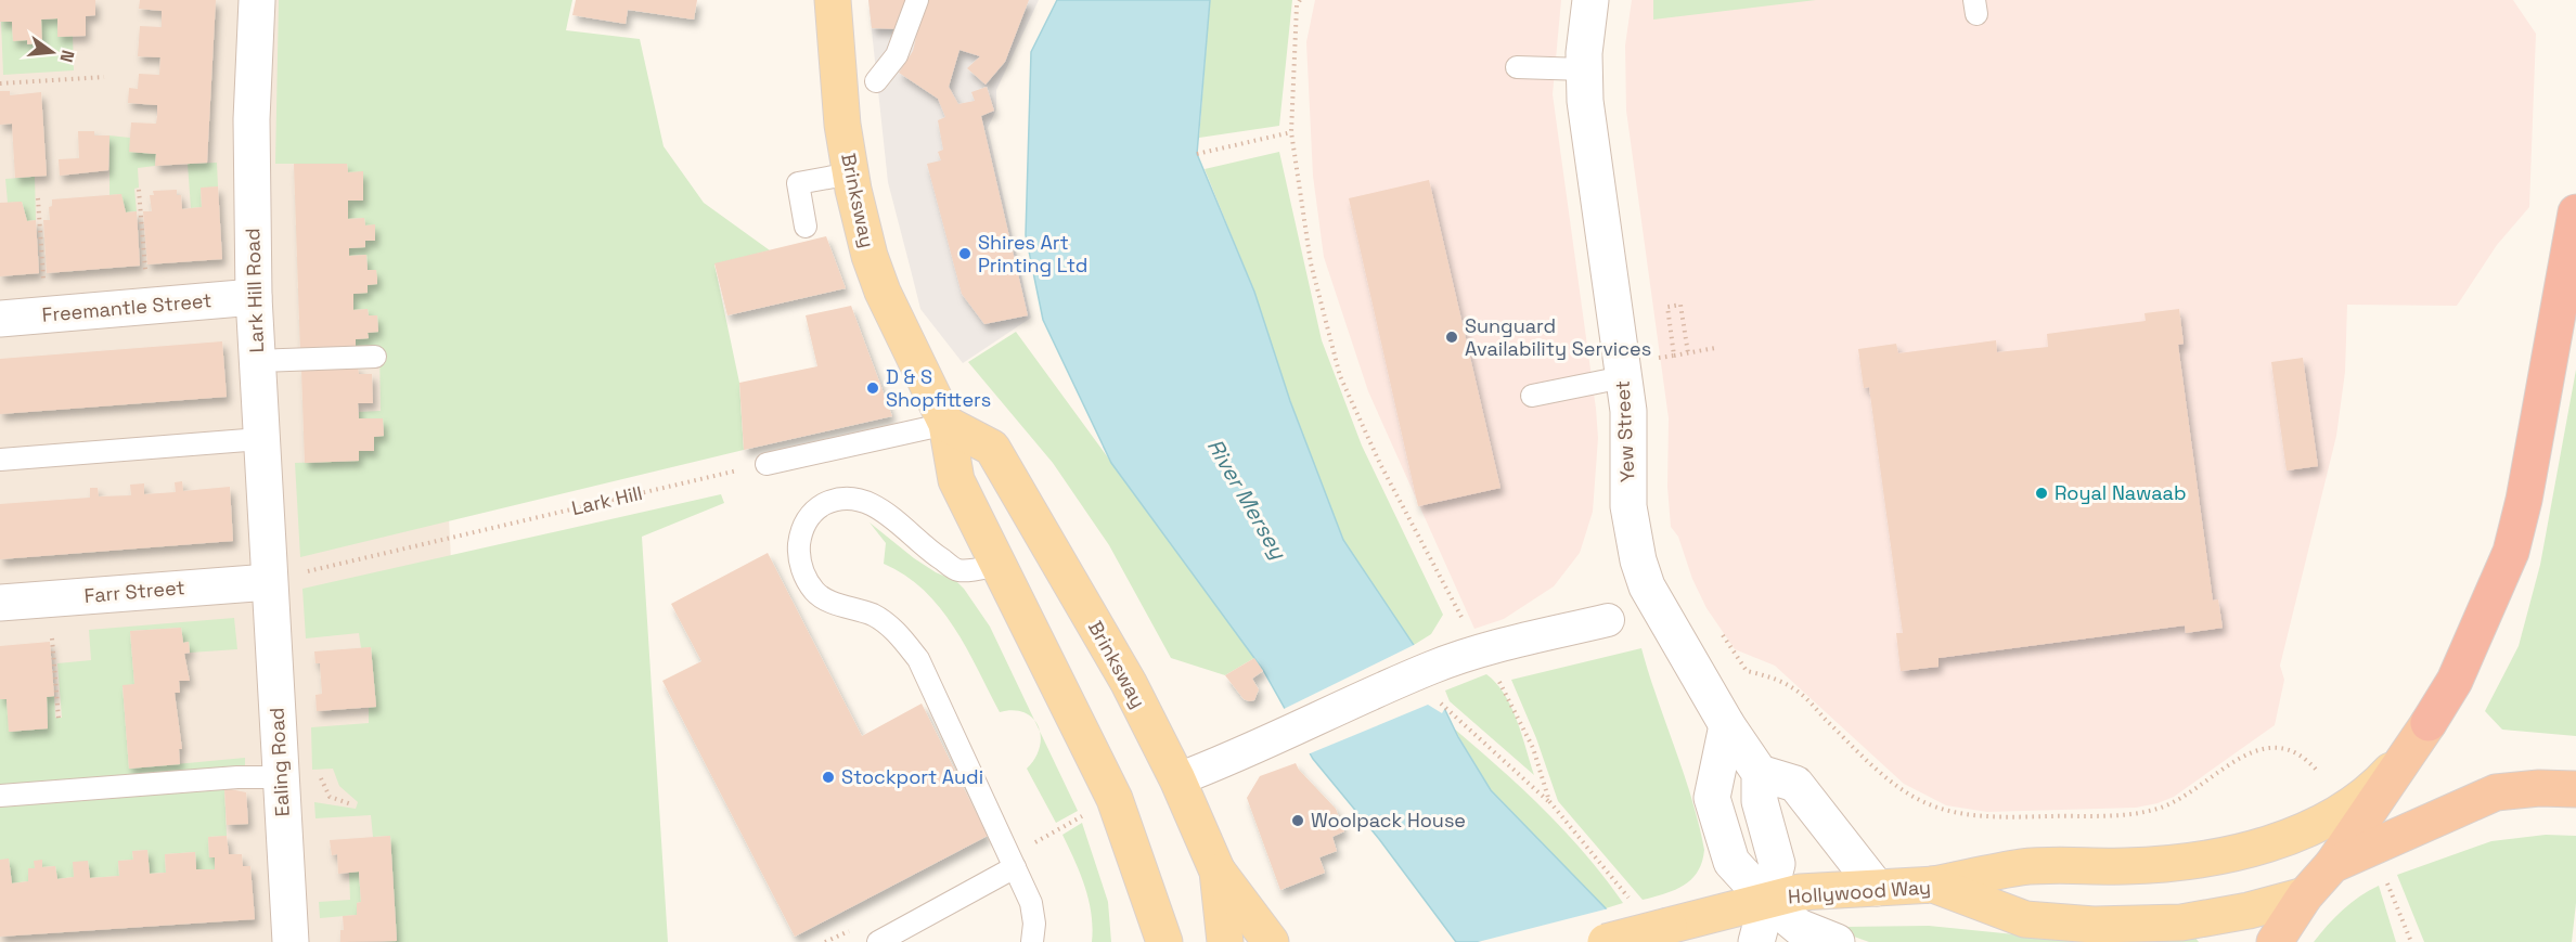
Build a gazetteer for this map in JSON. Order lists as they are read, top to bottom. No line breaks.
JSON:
{"streets":{"main road":["Brinksway","Hollywood Way"],"street":["Lark Hill Road","Freemantle Street","Yew Street","Farr Street","Ealing Road"],"path":["Lark Hill"]},"crossings":[["Lark Hill Road","Freemantle Street"],["Lark Hill Road","Lark Hill"],["Lark Hill Road","Farr Street"],["Lark Hill Road","Ealing Road"],["Lark Hill","Farr Street"],["Lark Hill","Ealing Road"],["Farr Street","Ealing Road"]],"water":["River Mersey"],"places":["Shires Art Printing Ltd","Sunguard Availability Services","D & S Shopfitters","Royal Nawaab","Stockport Audi","Woolpack House"],"north":"right"}
